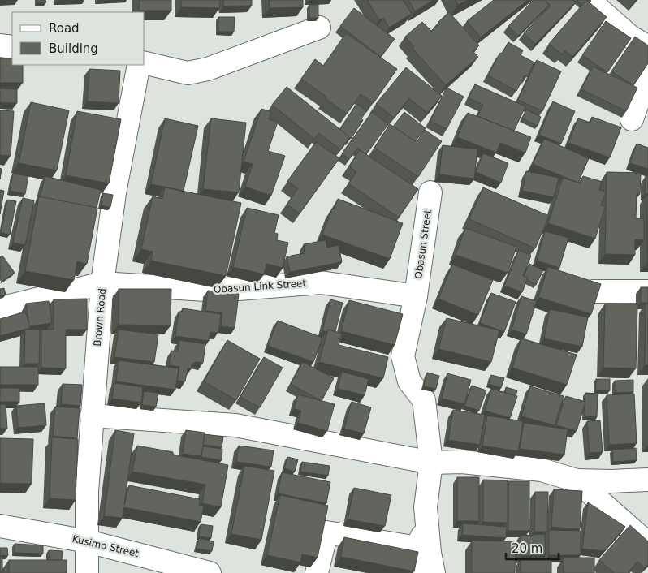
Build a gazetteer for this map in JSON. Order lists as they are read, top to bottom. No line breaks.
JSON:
{"streets":{"street":["Obasun Street","Obasun Link Street","Brown Road","Kusimo Street"]},"crossings":[["Obasun Street","Obasun Link Street"],["Obasun Link Street","Brown Road"],["Brown Road","Kusimo Street"]],"legend":["Road","Building"],"scale_bar":"20 m"}
